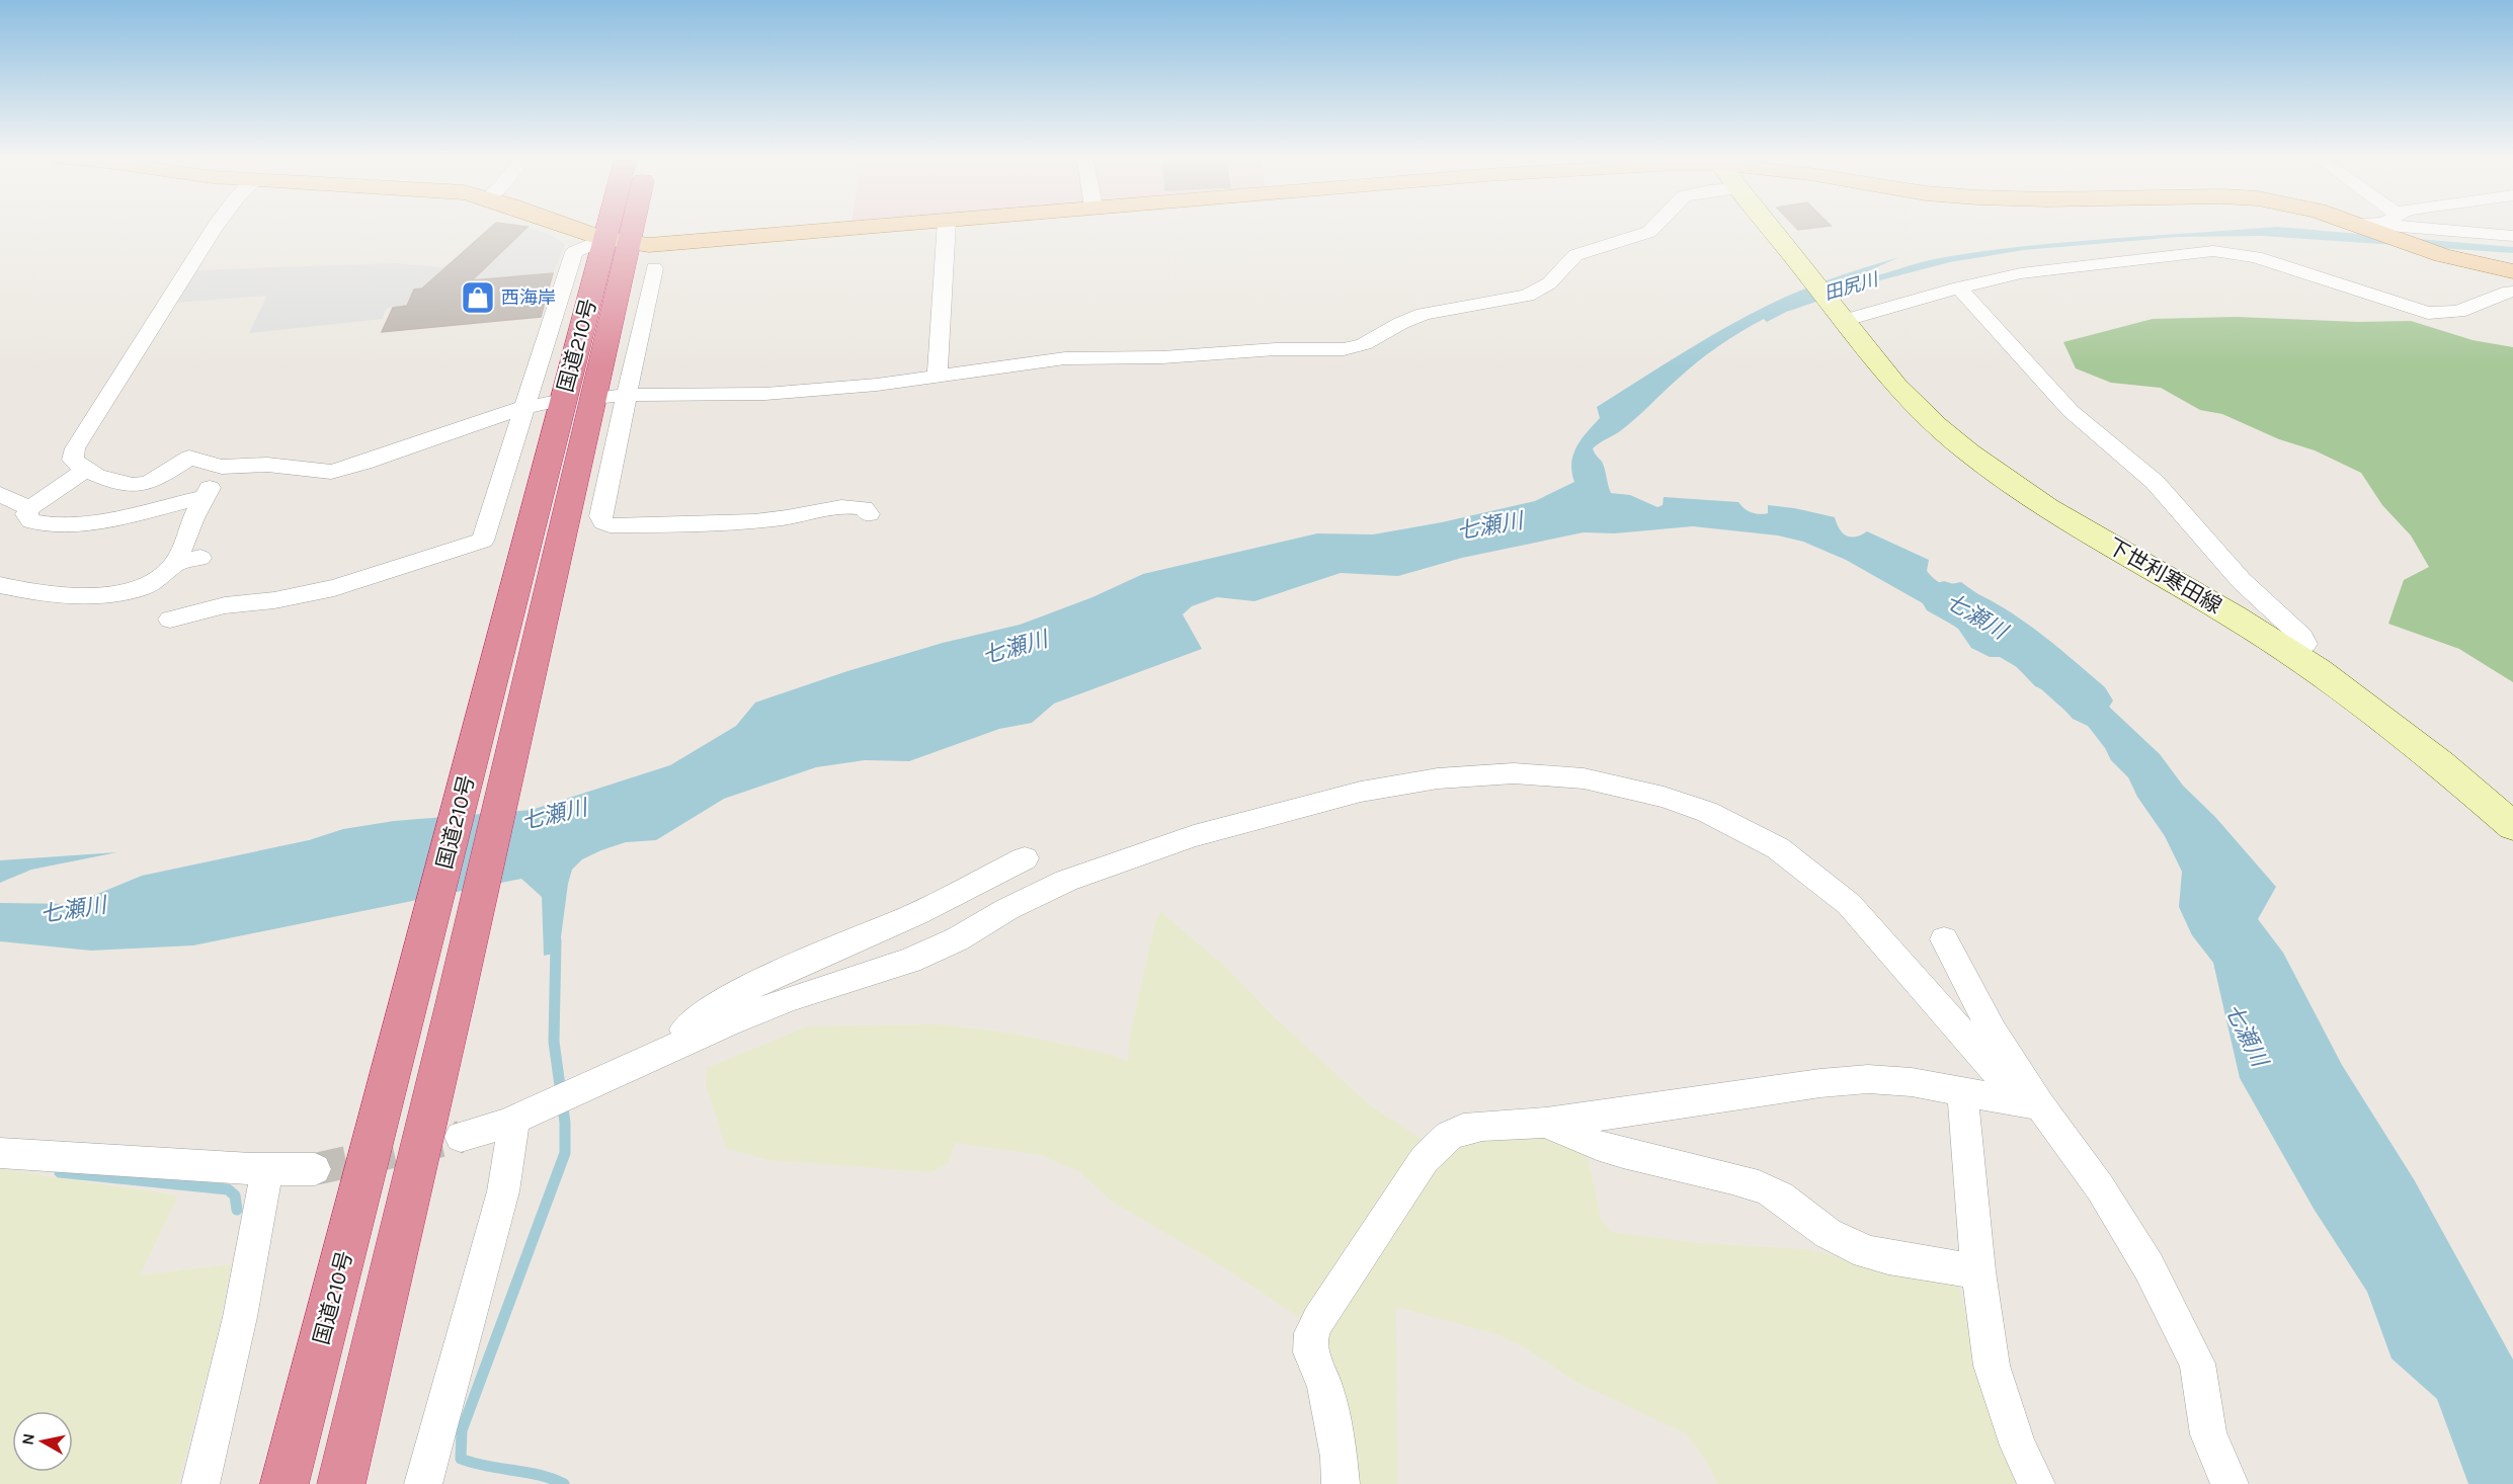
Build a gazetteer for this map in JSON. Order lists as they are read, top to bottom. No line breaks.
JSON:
{"streets":{"highway":["国道210号"],"main road":["下世利寒田線"]},"water":["田尻川","七瀬川"],"places":{"shop":["西海岸"]},"north":"left"}
